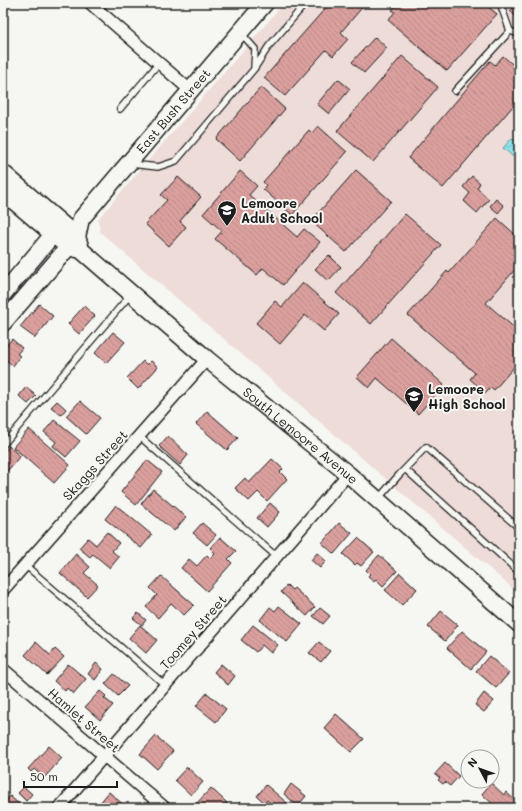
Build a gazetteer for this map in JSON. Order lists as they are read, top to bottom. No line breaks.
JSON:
{"streets":{"main road":["East Bush Street","South Lemoore Avenue"],"street":["Skaggs Street","Toomey Street","Hamlet Street"]},"crossings":[["South Lemoore Avenue","Skaggs Street"],["South Lemoore Avenue","Toomey Street"],["Toomey Street","Hamlet Street"]],"places":{"school or university":["Lemoore Adult School","Lemoore High School"]},"scale_bar":"50 m","north":"top left"}
